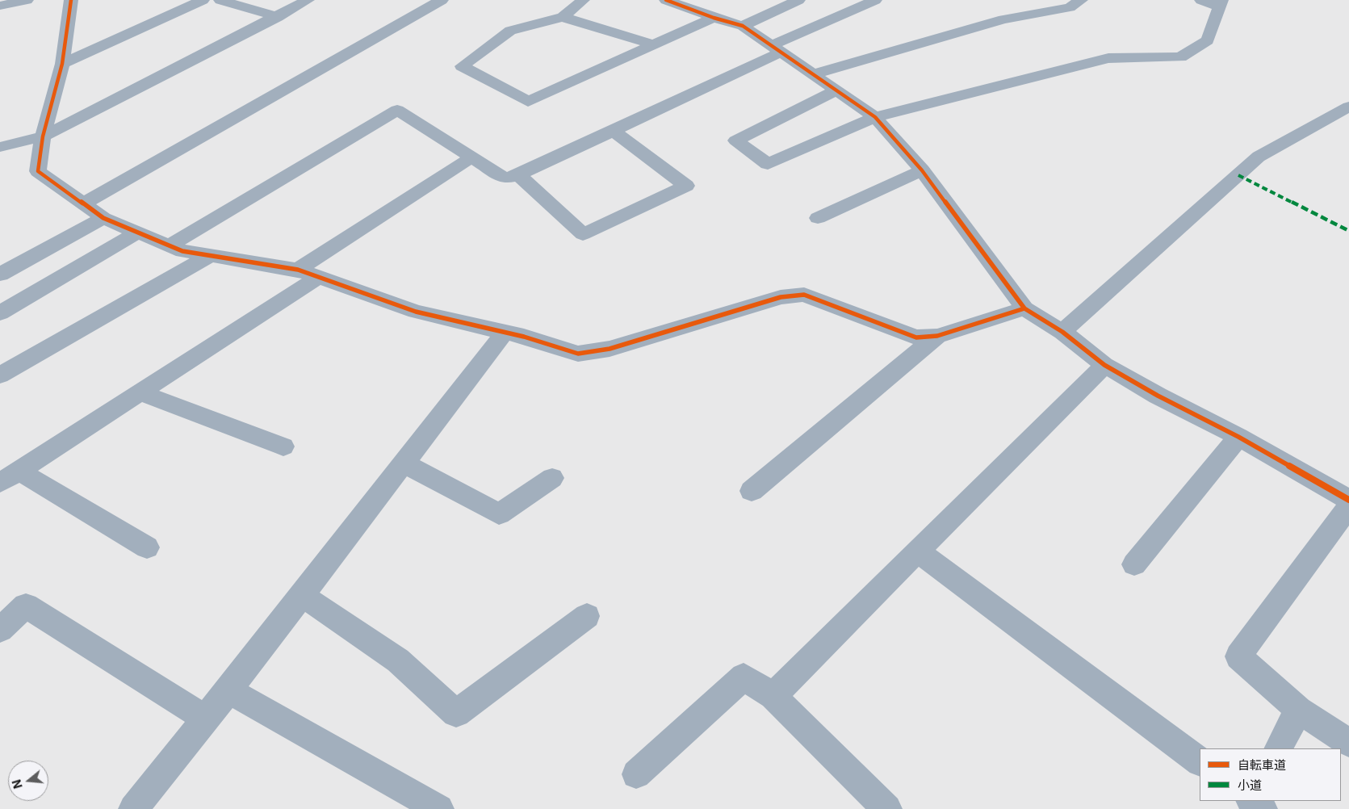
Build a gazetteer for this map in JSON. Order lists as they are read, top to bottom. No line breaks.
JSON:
{"legend":["自転車道","小道"],"north":"left"}
